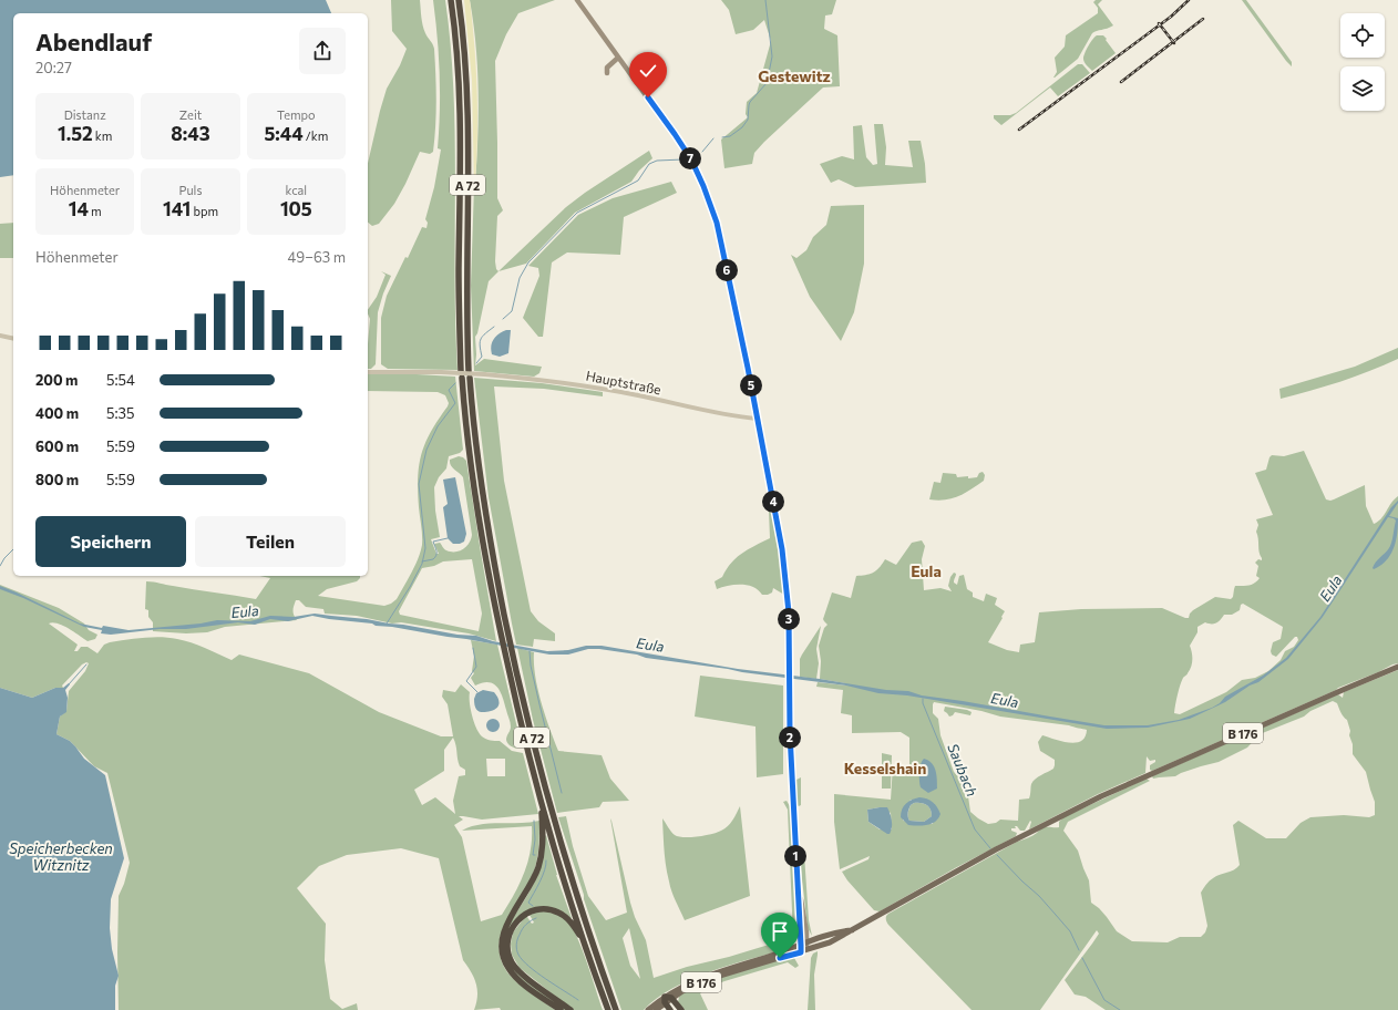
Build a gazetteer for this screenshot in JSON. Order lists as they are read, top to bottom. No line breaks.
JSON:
{"streets":{"highway":["A 72"],"main road":["B 176"],"street":["Hauptstraße"]},"districts":["Gestewitz","Eula","Kesselshain"],"water":["Eula","Saubach","Speicherbecken Witznitz"],"page":{"heading":["Abendlauf","20:27"],"stats":[["Distanz","1.52 km"],["Zeit","8:43"],["Tempo","5:44 /km"],["Höhenmeter","14 m"],["Puls","141 bpm"],["kcal","105"]],"pins":["7","6","5","4","3","2","1"],"chart":["Höhenmeter","49–63 m"],"list":[{"name":"200 m","note":"5:54"},{"name":"400 m","note":"5:35"},{"name":"600 m","note":"5:59"},{"name":"800 m","note":"5:59"}],"buttons":["Speichern","Teilen"]}}
